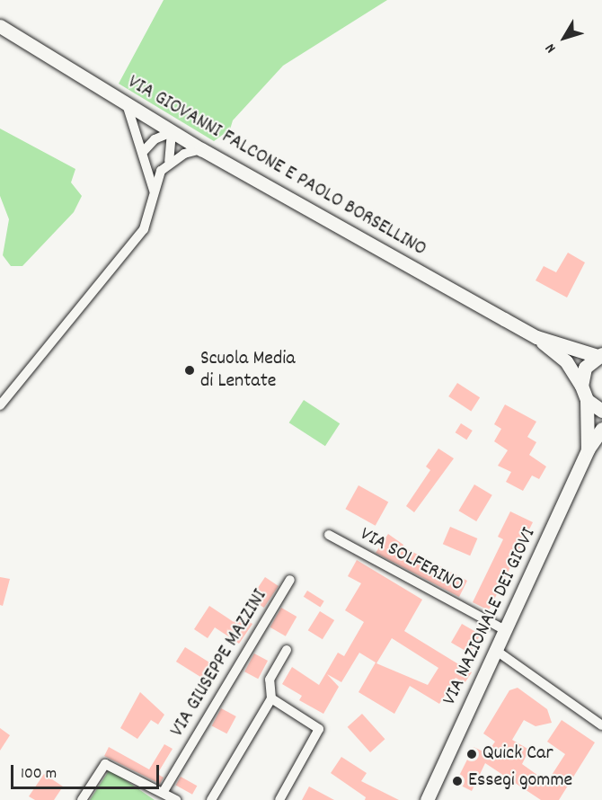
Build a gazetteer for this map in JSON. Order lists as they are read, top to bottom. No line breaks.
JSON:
{"streets":{"street":["VIA GIOVANNI FALCONE E PAOLO BORSELLINO","VIA SOLFERINO","VIA NAZIONALE DEI GIOVI","VIA GIUSEPPE MAZZINI"]},"crossings":[["VIA SOLFERINO","VIA NAZIONALE DEI GIOVI"]],"places":["Scuola Media di Lentate","Quick Car","Essegi gomme"],"scale_bar":"100 m","north":"bottom left"}
